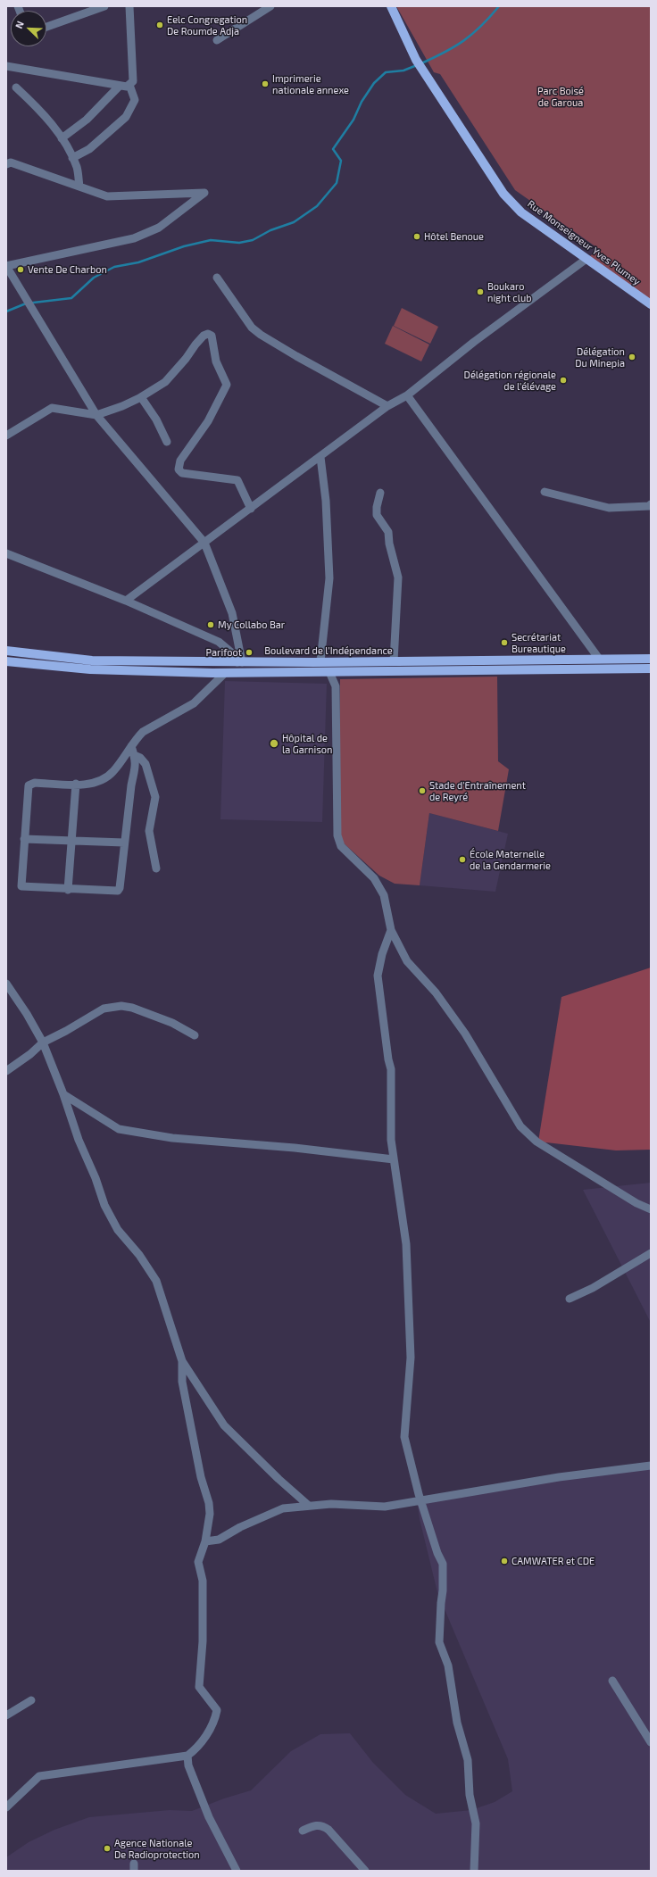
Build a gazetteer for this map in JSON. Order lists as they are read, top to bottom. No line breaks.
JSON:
{"streets":{"main road":["Rue Monseigneur Yves Plumey","Boulevard de l'Indépendance"]},"parks":["Parc Boisé de Garoua"],"places":["Eelc Congregation De Roumde Adja","Imprimerie nationale annexe","Hôtel Benoue","Vente De Charbon","Boukaro night club","Délégation Du Minepia","Délégation régionale de l'élévage","My Collabo Bar","Secrétariat Bureautique","Parifoot","Hôpital de la Garnison","Stade d'Entraînement de Reyré","École Maternelle de la Gendarmerie","CAMWATER et CDE","Agence Nationale De Radioprotection"],"north":"top left"}
